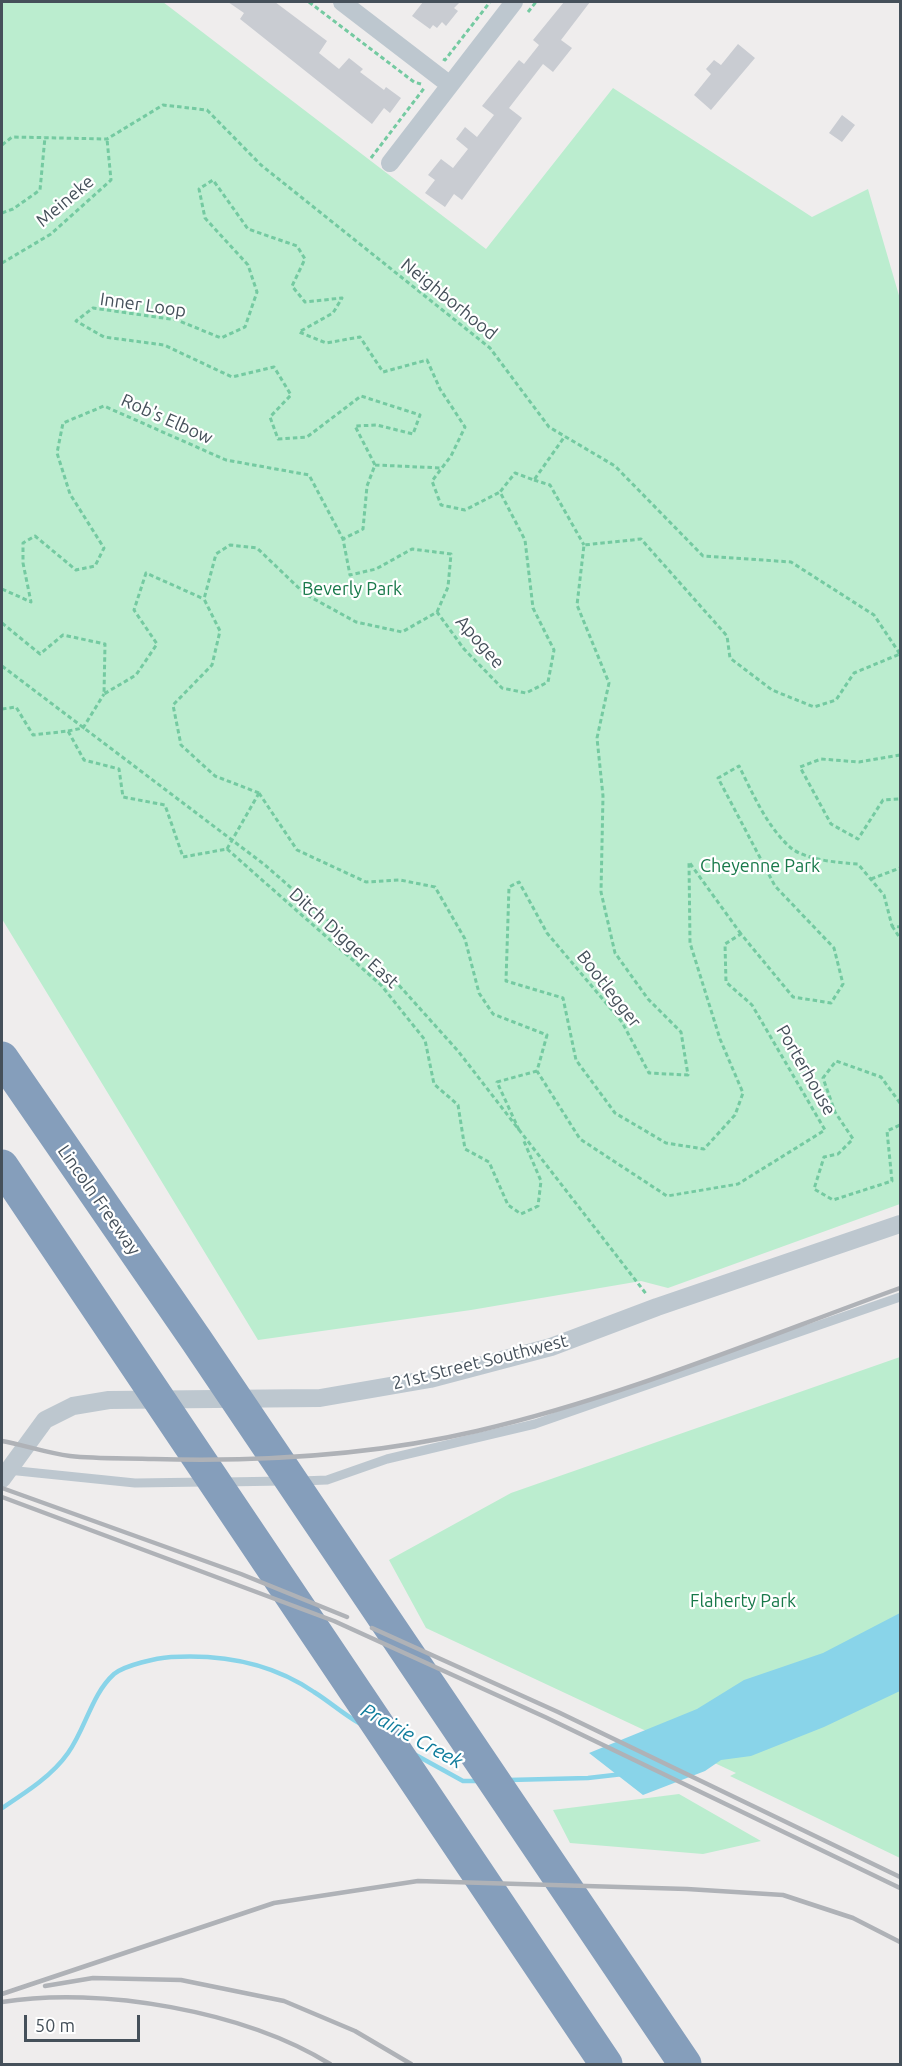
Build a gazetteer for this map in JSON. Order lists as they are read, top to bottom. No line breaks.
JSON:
{"streets":{"highway":["Lincoln Freeway"],"street":["21st Street Southwest"],"path":["Meineke","Neighborhood","Inner Loop","Rob's Elbow","Apogee","Ditch Digger East","Bootlegger","Porterhouse"]},"crossings":[["Meineke","Neighborhood"],["Inner Loop","Apogee"],["Bootlegger","Porterhouse"]],"water":["Prairie Creek"],"parks":["Beverly Park","Cheyenne Park","Flaherty Park"],"scale_bar":"50 m"}
